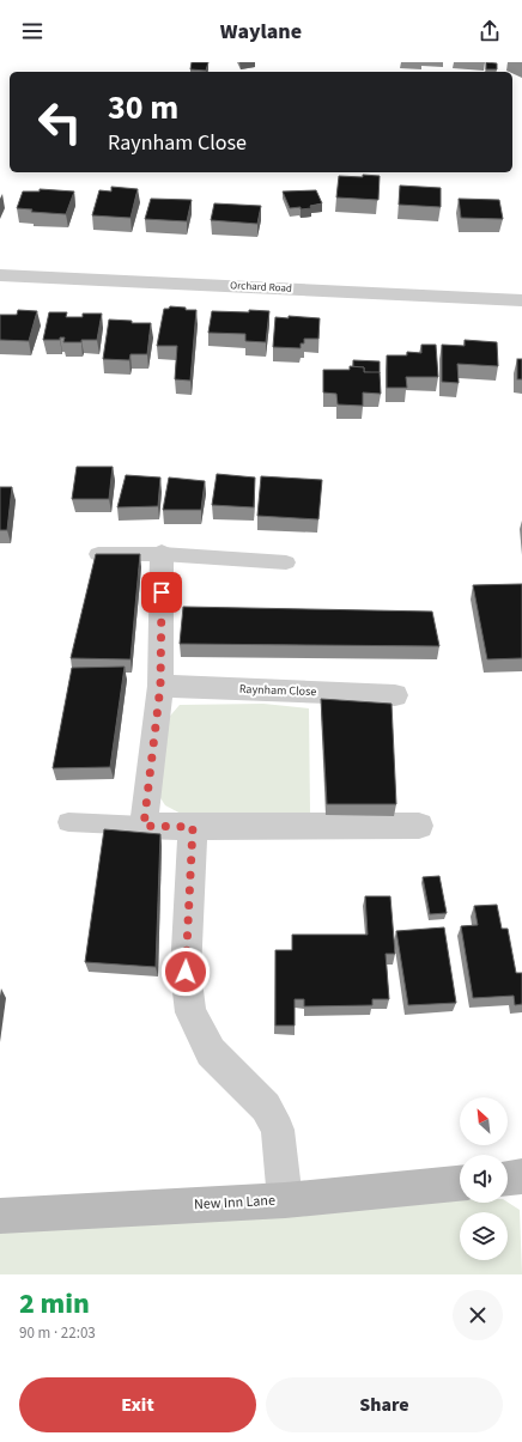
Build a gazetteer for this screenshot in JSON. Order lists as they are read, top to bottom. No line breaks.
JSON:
{"streets":{"main road":["New Inn Lane"],"street":["Orchard Road","Raynham Close"]},"north":"top left","page":{"header":"Waylane","turn":["30 m","Raynham Close"],"heading":["2 min","90 m · 22:03"],"buttons":["Exit","Share"]}}
